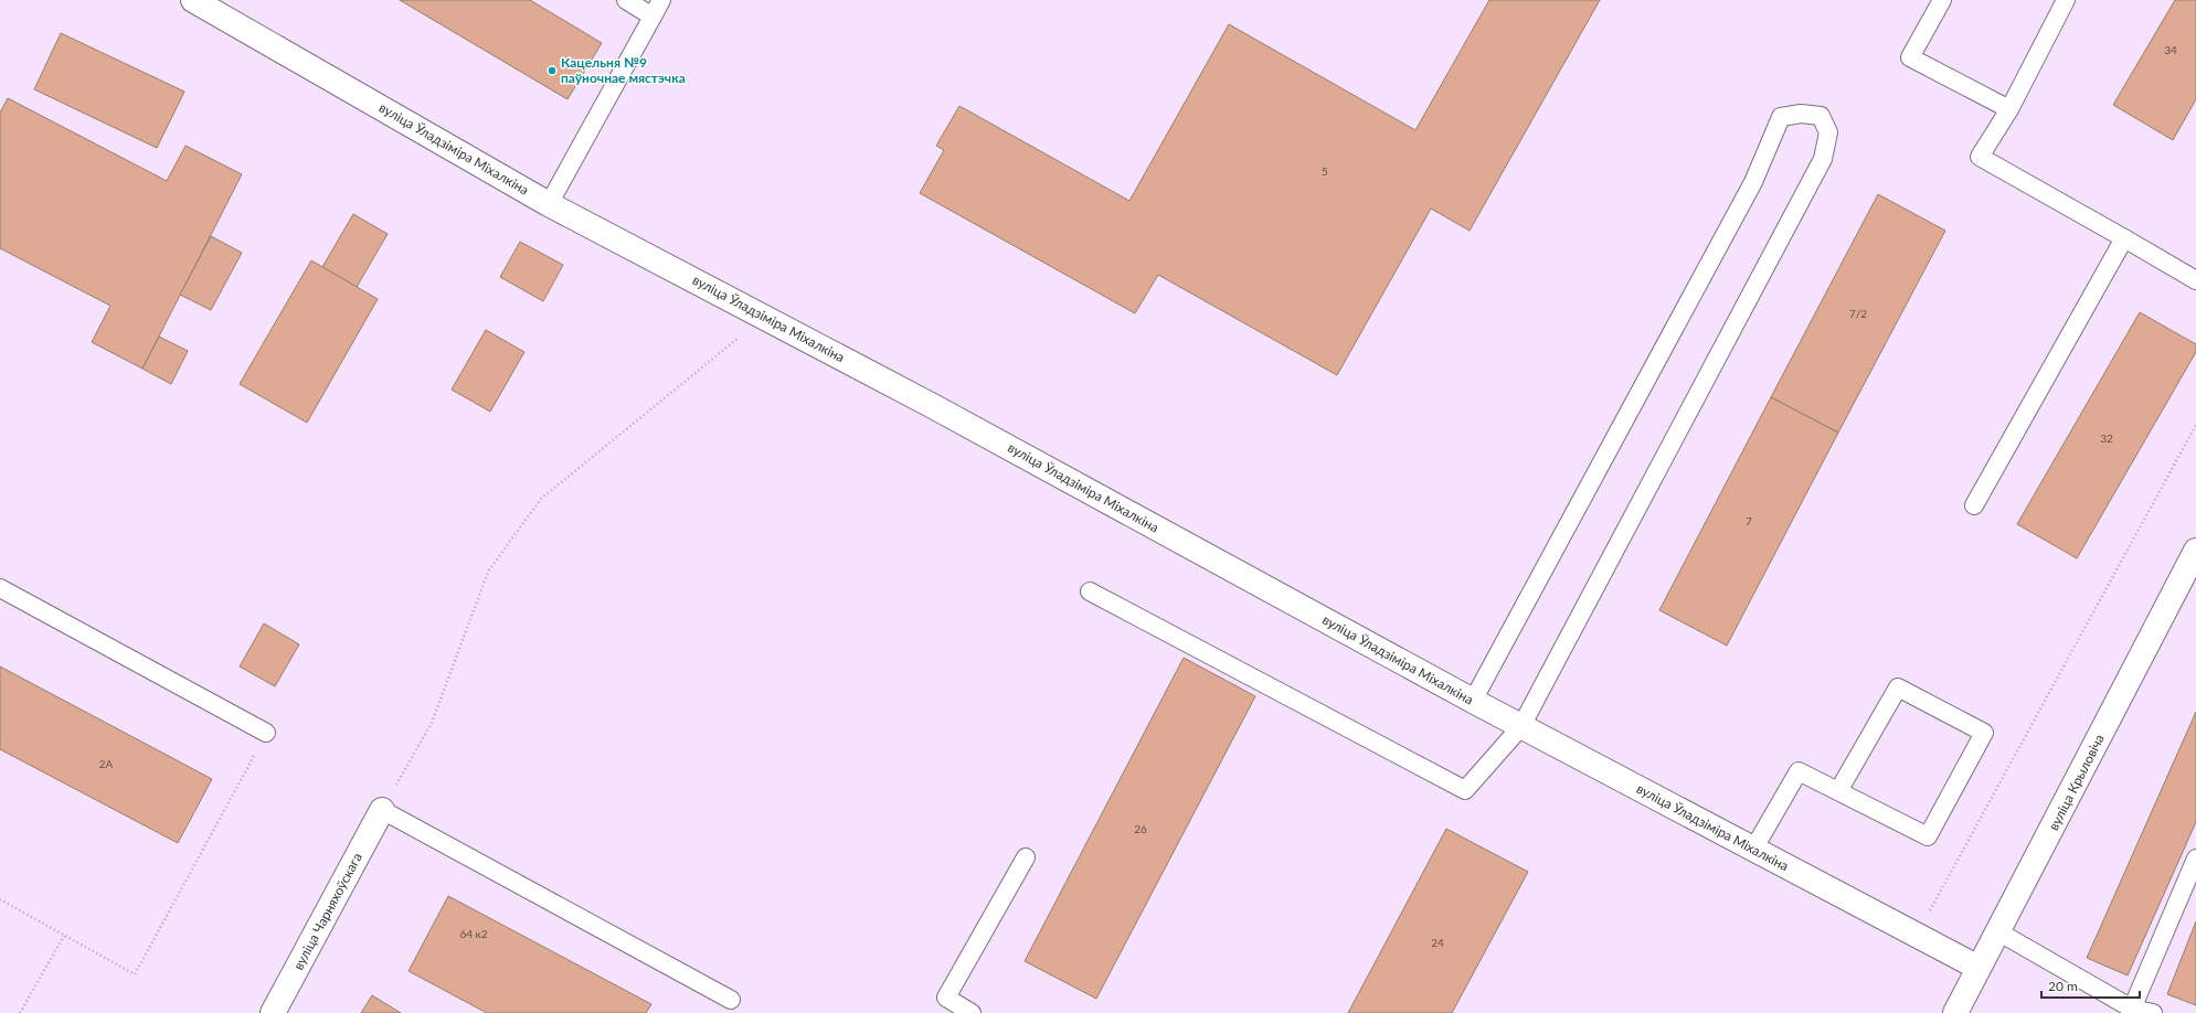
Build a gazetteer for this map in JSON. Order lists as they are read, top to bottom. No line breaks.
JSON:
{"streets":{"street":["вуліца Ўладзіміра Міхалкіна","вуліца Крыловіча","вуліца Чарняхоўскага"]},"crossings":[["вуліца Ўладзіміра Міхалкіна","вуліца Крыловіча"]],"places":["Кацельня №9 паўночнае мястэчка"],"house_numbers":["34","5","7/2","32","7","2А","26","64 к2","24"],"scale_bar":"20 m"}
